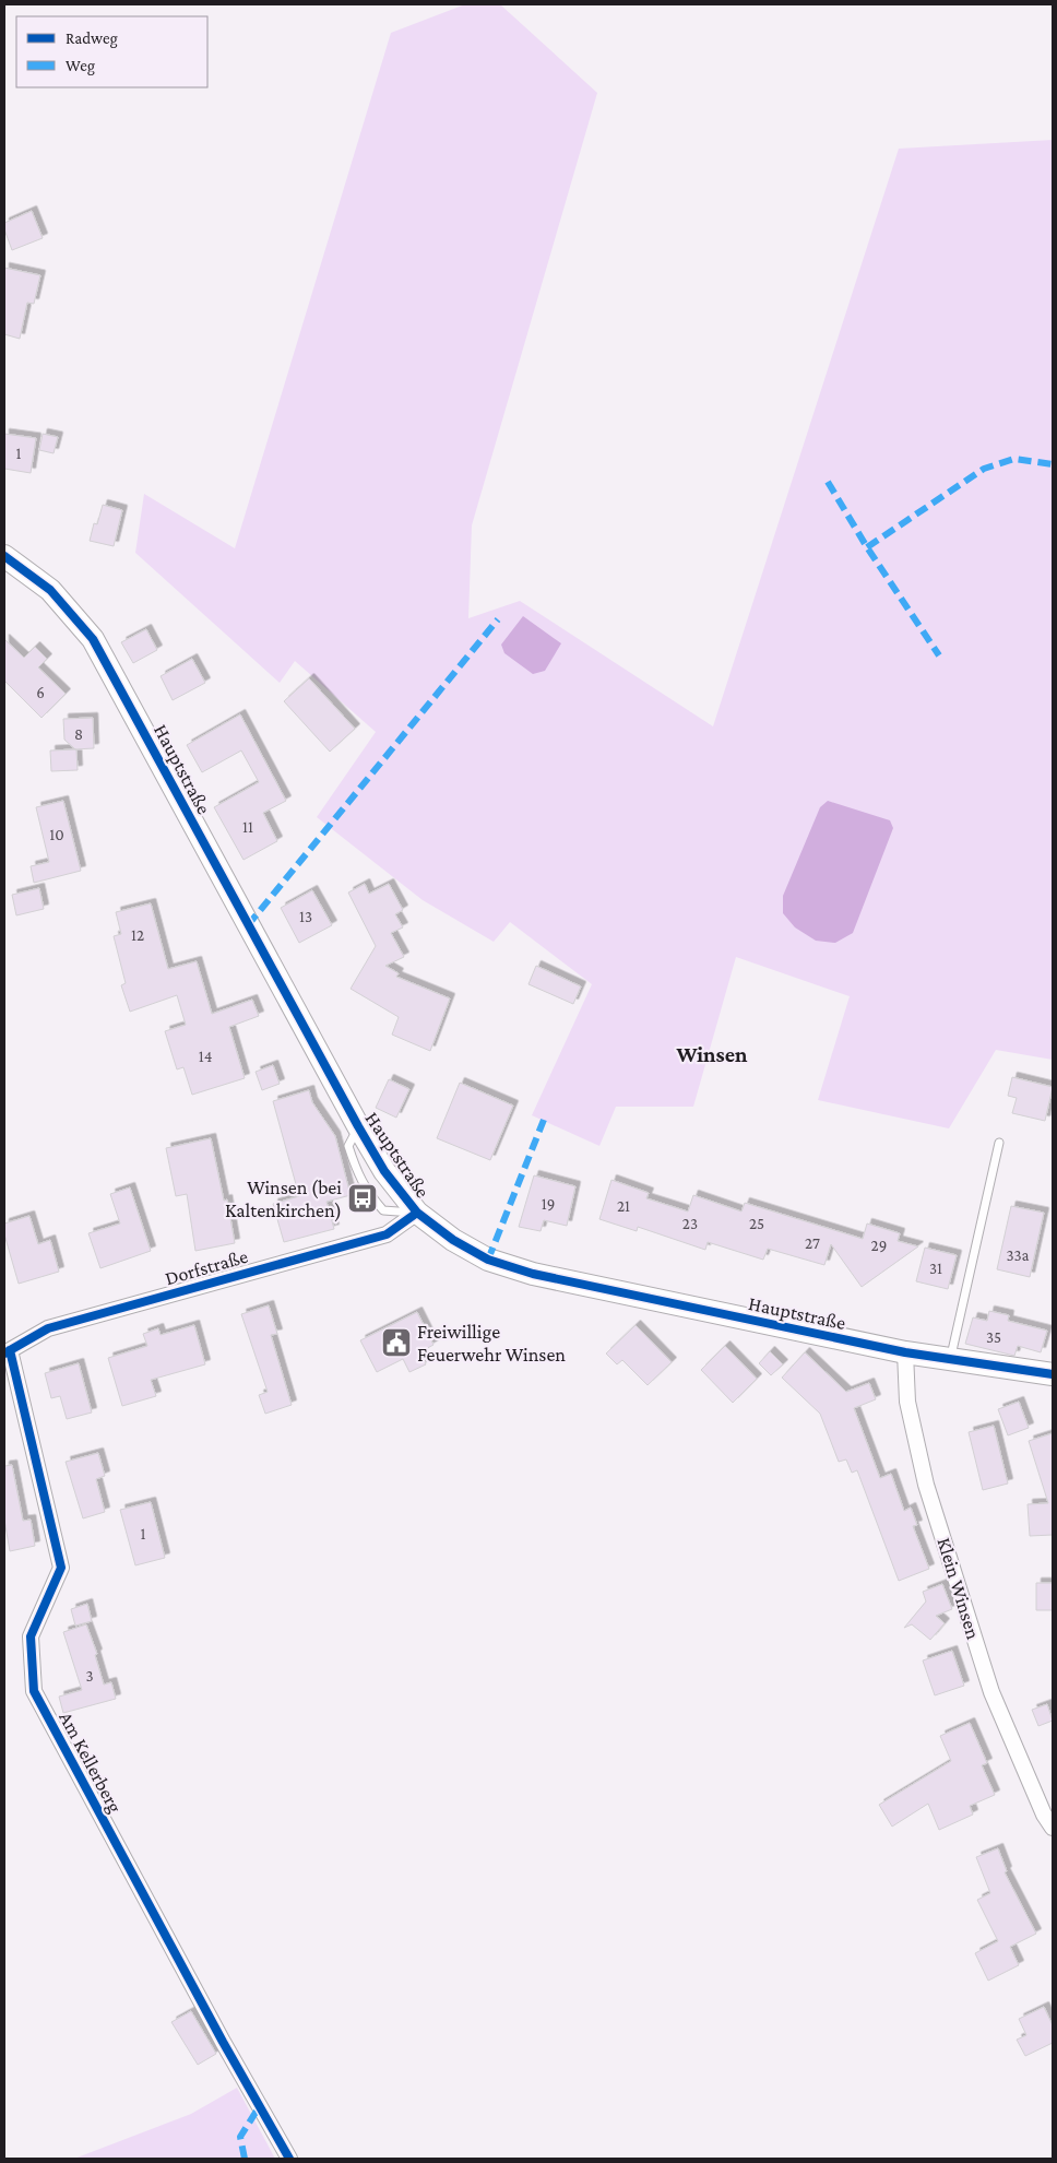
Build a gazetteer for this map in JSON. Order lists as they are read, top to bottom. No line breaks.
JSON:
{"streets":{"street":["Hauptstraße","Dorfstraße","Klein Winsen","Am Kellerberg"]},"crossings":[["Hauptstraße","Dorfstraße"],["Hauptstraße","Klein Winsen"],["Dorfstraße","Am Kellerberg"]],"districts":["Winsen"],"places":{"bus stop":["Winsen (bei Kaltenkirchen)"],"public building":["Freiwillige Feuerwehr Winsen"]},"house_numbers":["1","6","8","11","10","13","12","14","19","21","23","25","27","29","33a","31","35","1","3"],"legend":["Radweg","Weg"]}
